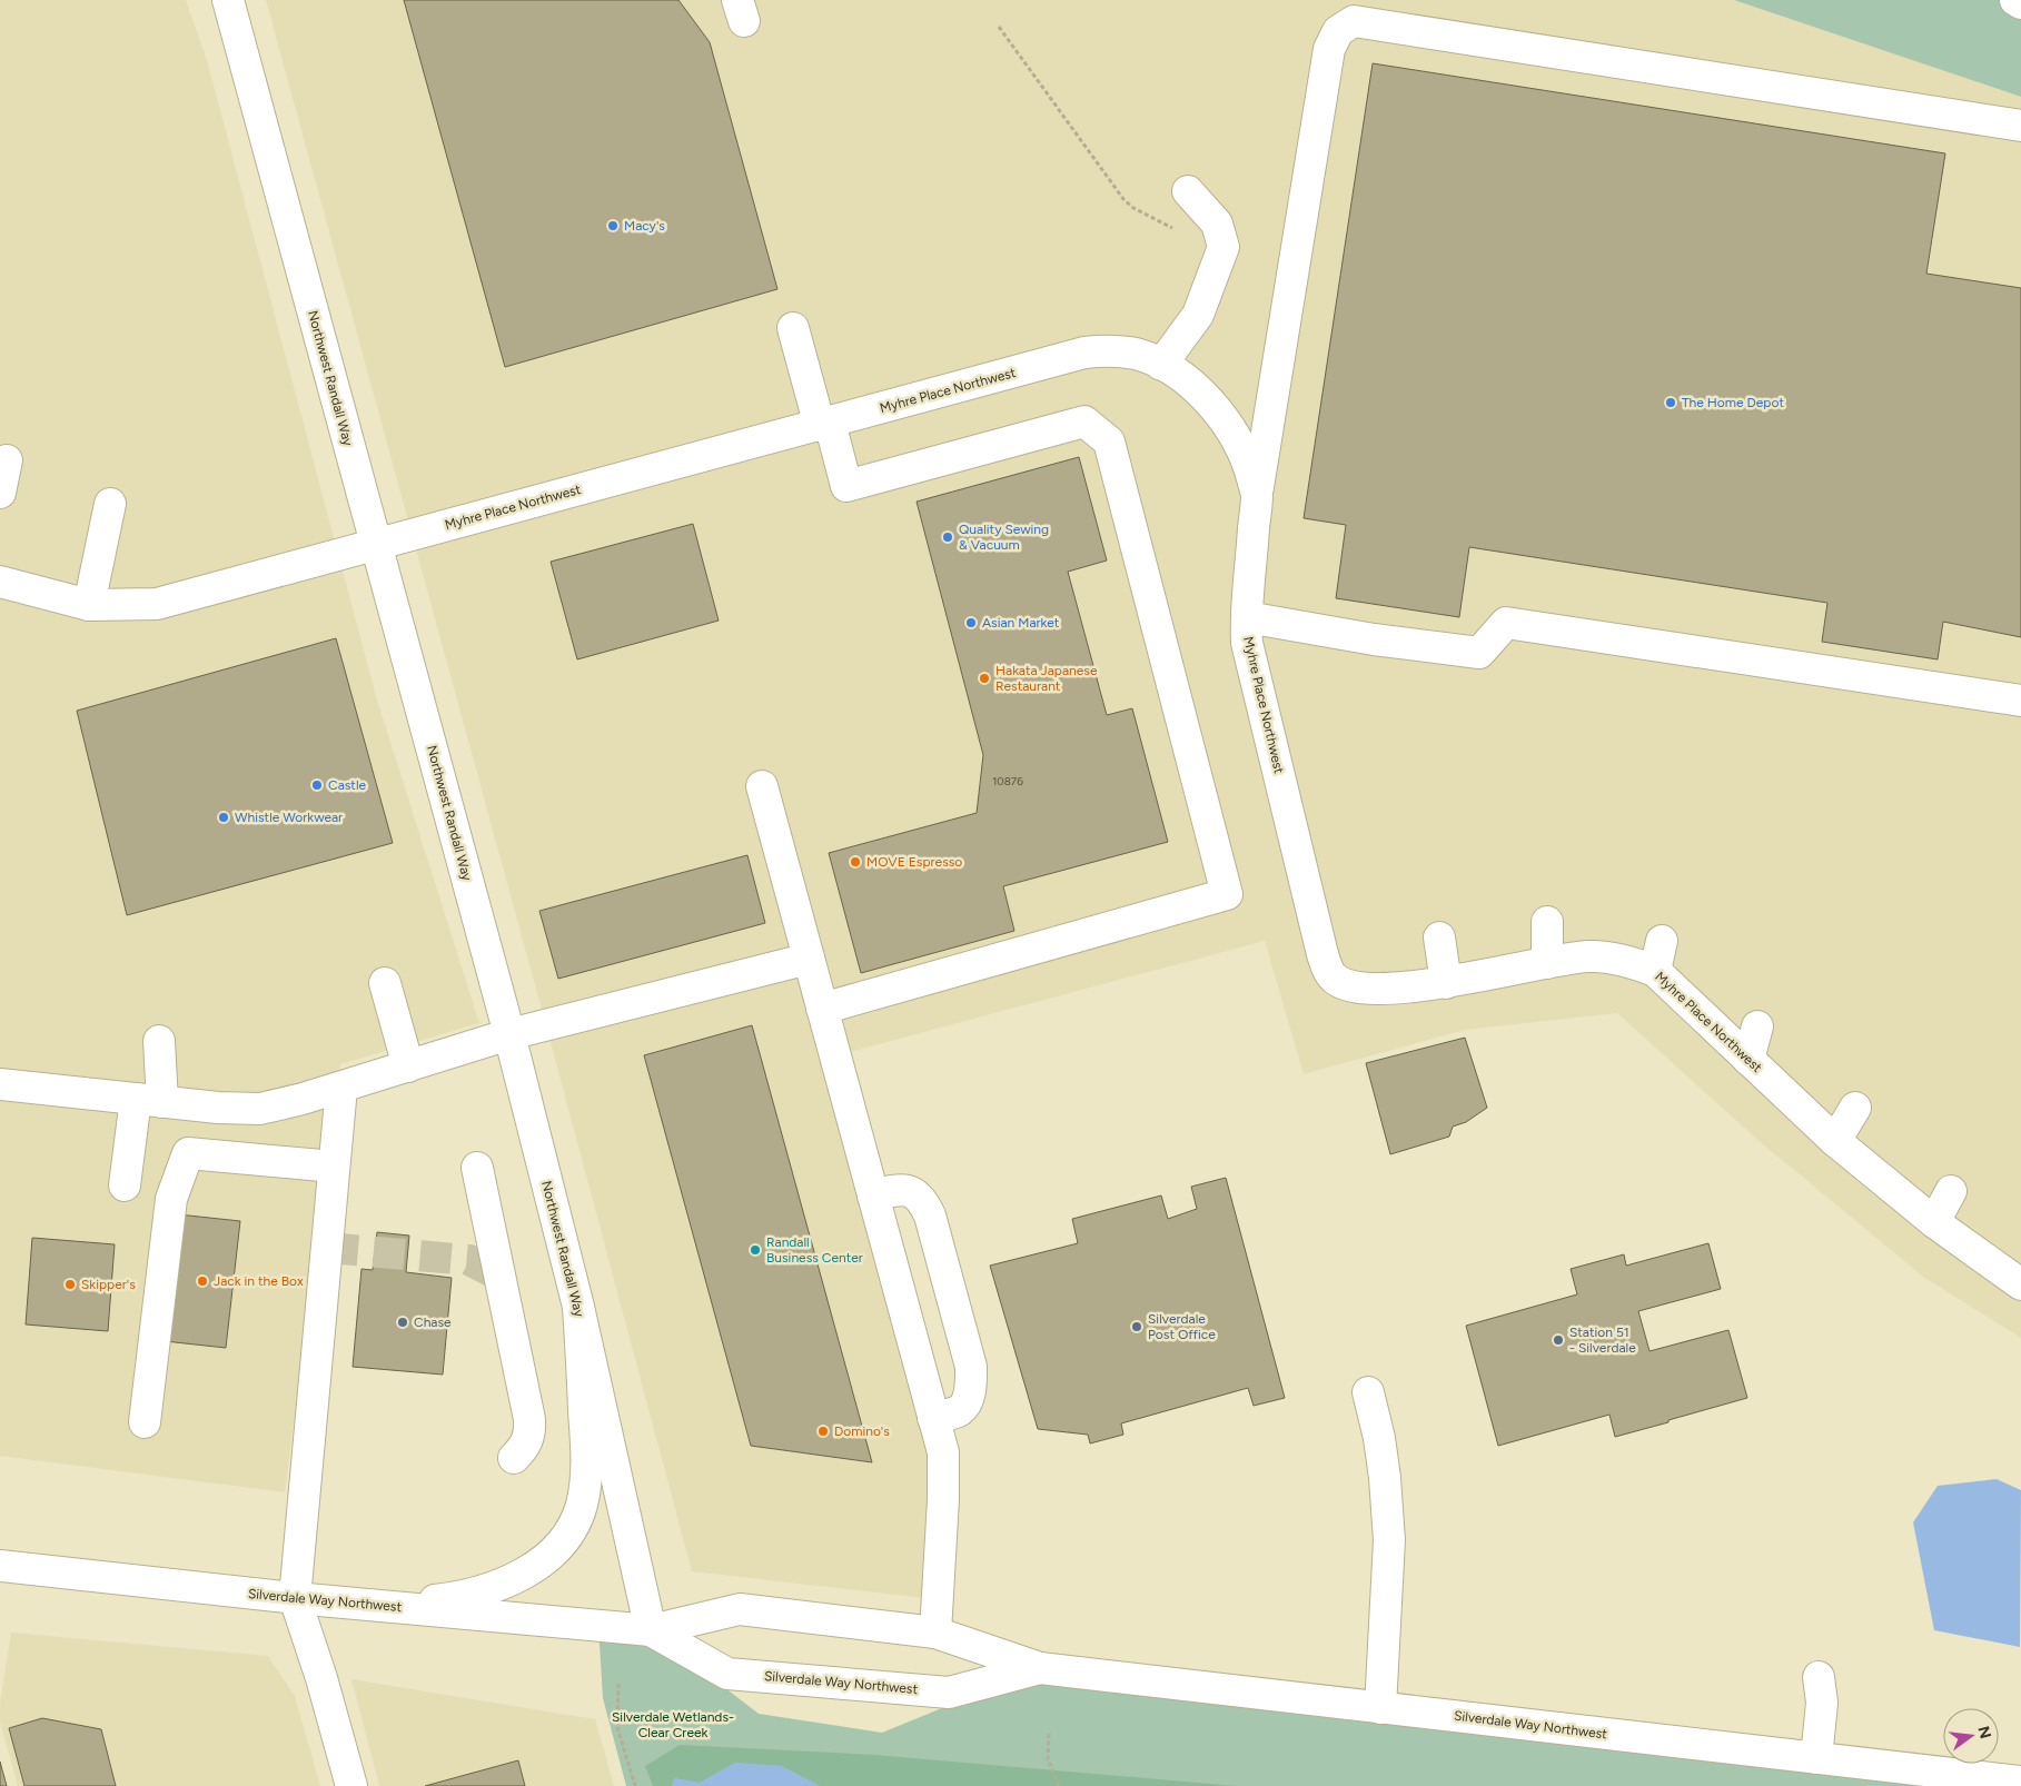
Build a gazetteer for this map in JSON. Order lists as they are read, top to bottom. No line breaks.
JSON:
{"streets":{"main road":["Northwest Randall Way","Myhre Place Northwest","Silverdale Way Northwest"]},"crossings":[["Northwest Randall Way","Myhre Place Northwest"],["Northwest Randall Way","Silverdale Way Northwest"]],"parks":["Silverdale Wetlands- Clear Creek"],"places":["Macy's","The Home Depot","Quality Sewing & Vacuum","Asian Market","Hakata Japanese Restaurant","Castle","Whistle Workwear","MOVE Espresso","Randall Business Center","Jack in the Box","Skipper's","Chase","Silverdale Post Office","Station 51 - Silverdale","Domino's"],"house_numbers":["10876"],"north":"right"}
